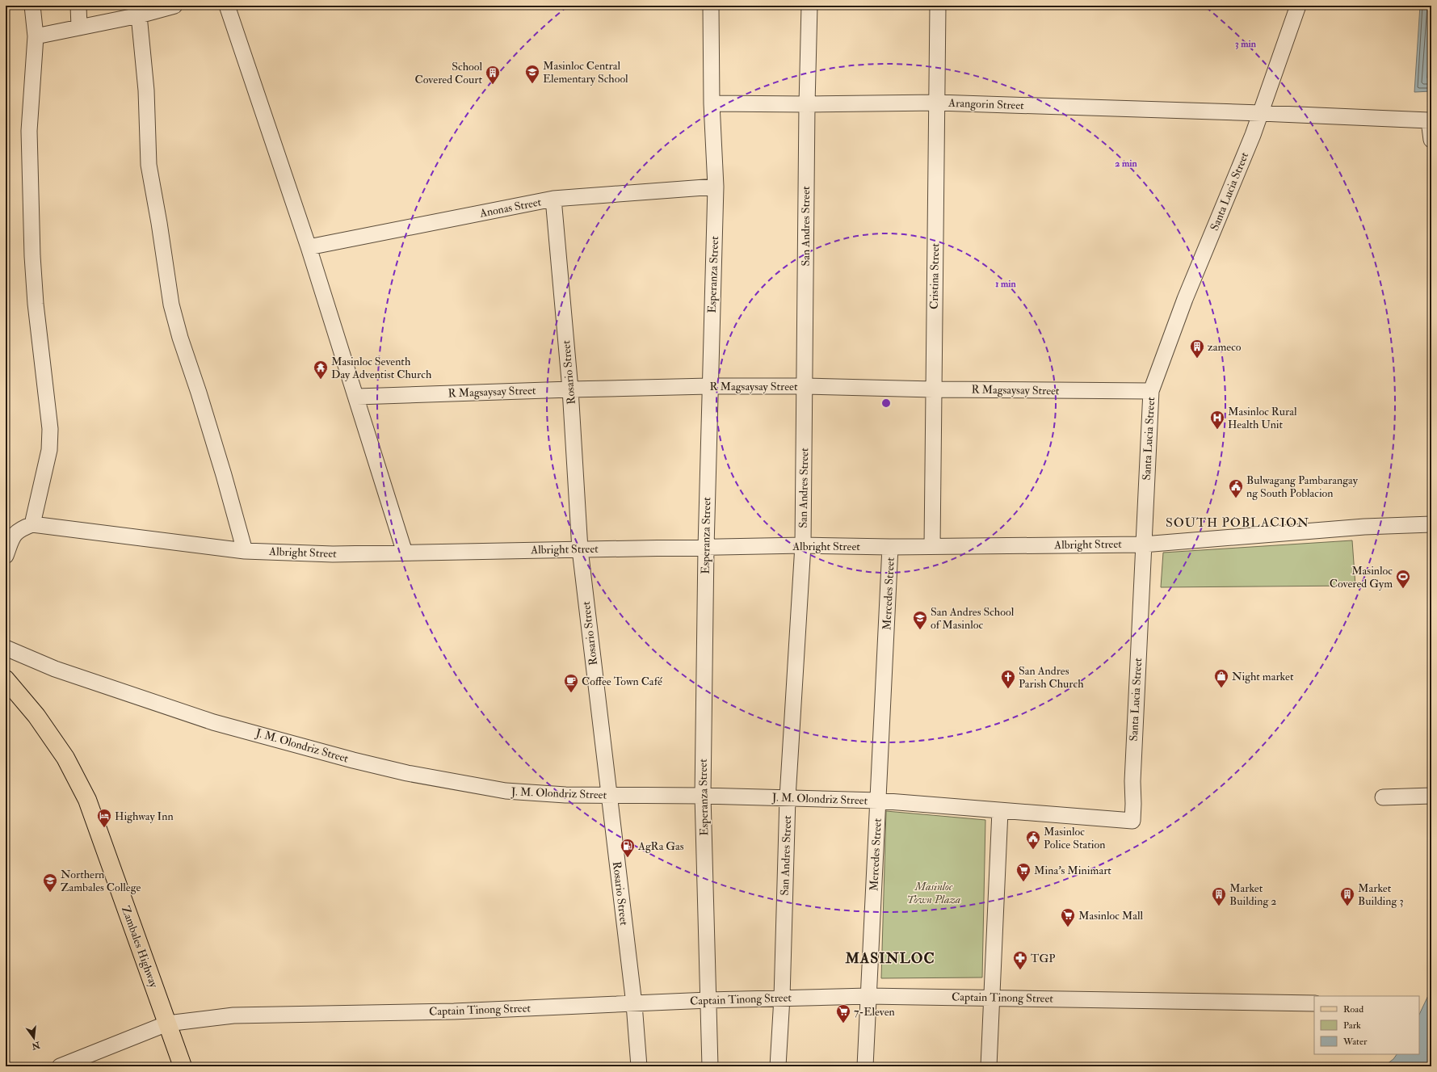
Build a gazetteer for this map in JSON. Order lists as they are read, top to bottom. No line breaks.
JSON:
{"streets":{"main road":["Zambales Highway"],"street":["Arangorin Street","Santa Lucia Street","Anonas Street","San Andres Street","Esperanza Street","Cristina Street","Rosario Street","R Magsaysay Street","Albright Street","Mercedes Street","J. M. Olondriz Street","Captain Tinong Street"]},"crossings":[["Arangorin Street","Santa Lucia Street"],["Arangorin Street","San Andres Street"],["Arangorin Street","Esperanza Street"],["Arangorin Street","Cristina Street"],["Santa Lucia Street","R Magsaysay Street"],["Santa Lucia Street","Albright Street"],["Santa Lucia Street","J. M. Olondriz Street"],["Anonas Street","Esperanza Street"],["Anonas Street","Rosario Street"],["San Andres Street","R Magsaysay Street"],["San Andres Street","Albright Street"],["San Andres Street","J. M. Olondriz Street"],["San Andres Street","Captain Tinong Street"],["Esperanza Street","R Magsaysay Street"],["Esperanza Street","Albright Street"],["Esperanza Street","J. M. Olondriz Street"],["Esperanza Street","Captain Tinong Street"],["Cristina Street","R Magsaysay Street"],["Cristina Street","Albright Street"],["Rosario Street","R Magsaysay Street"],["Rosario Street","Albright Street"],["Rosario Street","J. M. Olondriz Street"],["Rosario Street","Captain Tinong Street"],["Albright Street","Mercedes Street"],["Mercedes Street","J. M. Olondriz Street"],["Mercedes Street","Captain Tinong Street"],["Zambales Highway","Captain Tinong Street"]],"districts":["SOUTH POBLACION","MASINLOC"],"parks":["Masinloc Town Plaza"],"places":{"school or university":["Masinloc Central Elementary School","San Andres School of Masinloc","Northern Zambales College"],"building":["School Covered Court","zameco","Market Building 2","Market Building 3"],"temple":["Masinloc Seventh Day Adventist Church"],"hospital":["Masinloc Rural Health Unit"],"public building":["Bulwagang Pambarangay ng South Poblacion","Masinloc Police Station"],"sports":["Masinloc Covered Gym"],"shop":["Night market"],"church":["San Andres Parish Church"],"cafe":["Coffee Town Café"],"hotel":["Highway Inn"],"fuel station":["AgRa Gas"],"supermarket":["Mina's Minimart","Masinloc Mall","7-Eleven"],"pharmacy":["TGP"]},"legend":["Road","Park","Water"],"north":"bottom","rings":["3 min","2 min","1 min"]}
